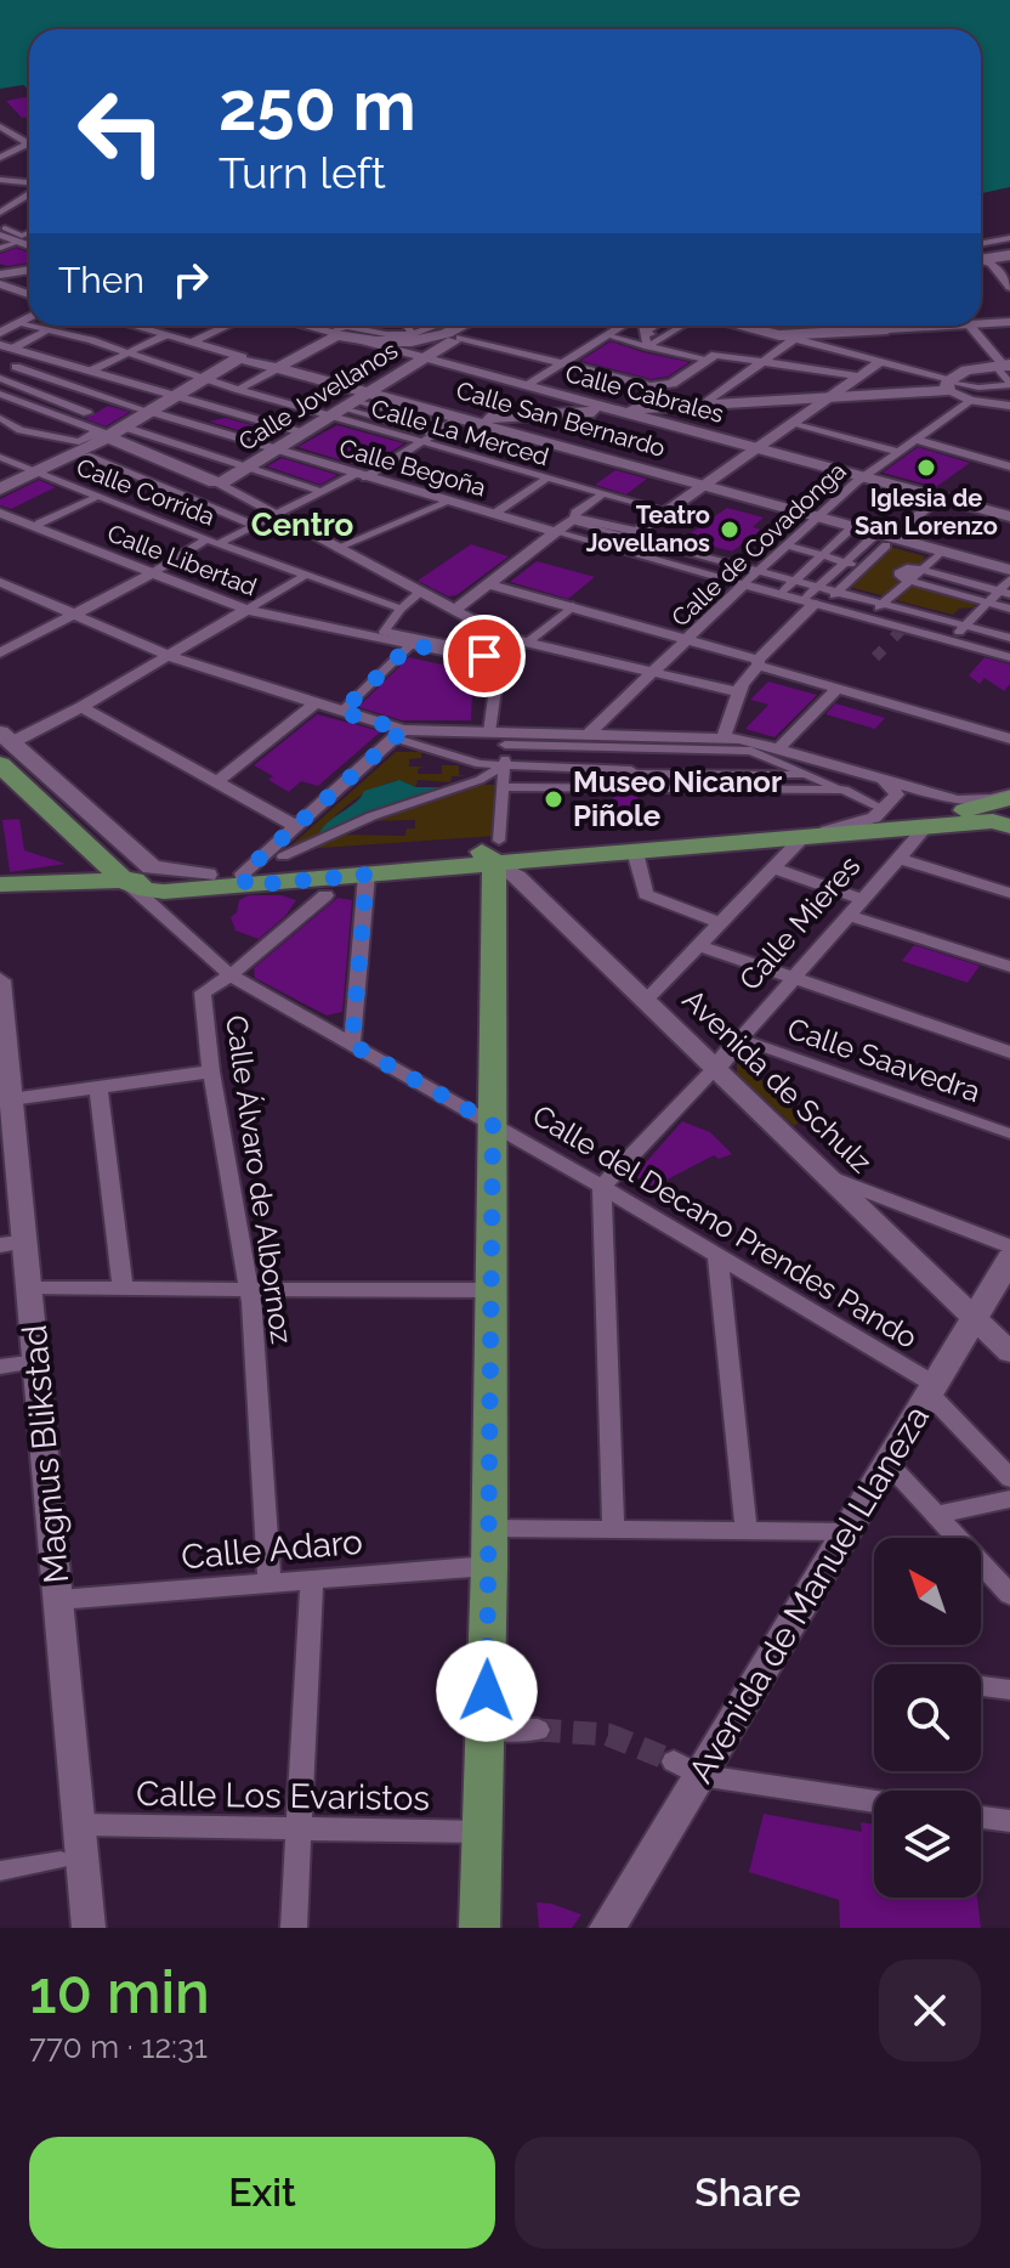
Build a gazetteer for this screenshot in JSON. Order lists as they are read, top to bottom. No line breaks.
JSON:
{"streets":{"main road":["Calle Jovellanos","Calle San Bernardo","Avenida de Manuel Llaneza"],"street":["Calle Cabrales","Calle La Merced","Calle Begoña","Calle Corrida","Calle de Covadonga","Calle Libertad","Calle Mieres","Calle Saavedra","Avenida de Schulz","Calle Álvaro de Albornoz","Calle del Decano Prendes Pando","Magnus Blikstad","Calle Adaro","Calle Los Evaristos"]},"crossings":[["Calle Cabrales","Calle Jovellanos"],["Calle Cabrales","Calle de Covadonga"],["Calle Jovellanos","Calle San Bernardo"],["Calle Jovellanos","Calle La Merced"],["Calle Jovellanos","Calle Begoña"],["Calle San Bernardo","Calle La Merced"],["Calle San Bernardo","Calle de Covadonga"],["Calle Mieres","Calle Saavedra"],["Calle Mieres","Avenida de Schulz"],["Calle Mieres","Calle del Decano Prendes Pando"],["Avenida de Schulz","Avenida de Manuel Llaneza"],["Calle Álvaro de Albornoz","Calle del Decano Prendes Pando"],["Calle Álvaro de Albornoz","Calle Adaro"],["Calle del Decano Prendes Pando","Avenida de Manuel Llaneza"],["Magnus Blikstad","Calle Adaro"],["Magnus Blikstad","Calle Los Evaristos"]],"districts":["Centro"],"places":["Iglesia de San Lorenzo","Teatro Jovellanos","Museo Nicanor Piñole"],"north":"top left","page":{"turn":["250 m","Turn left"],"then":"Then","heading":["10 min","770 m · 12:31"],"buttons":["Exit","Share"]}}
